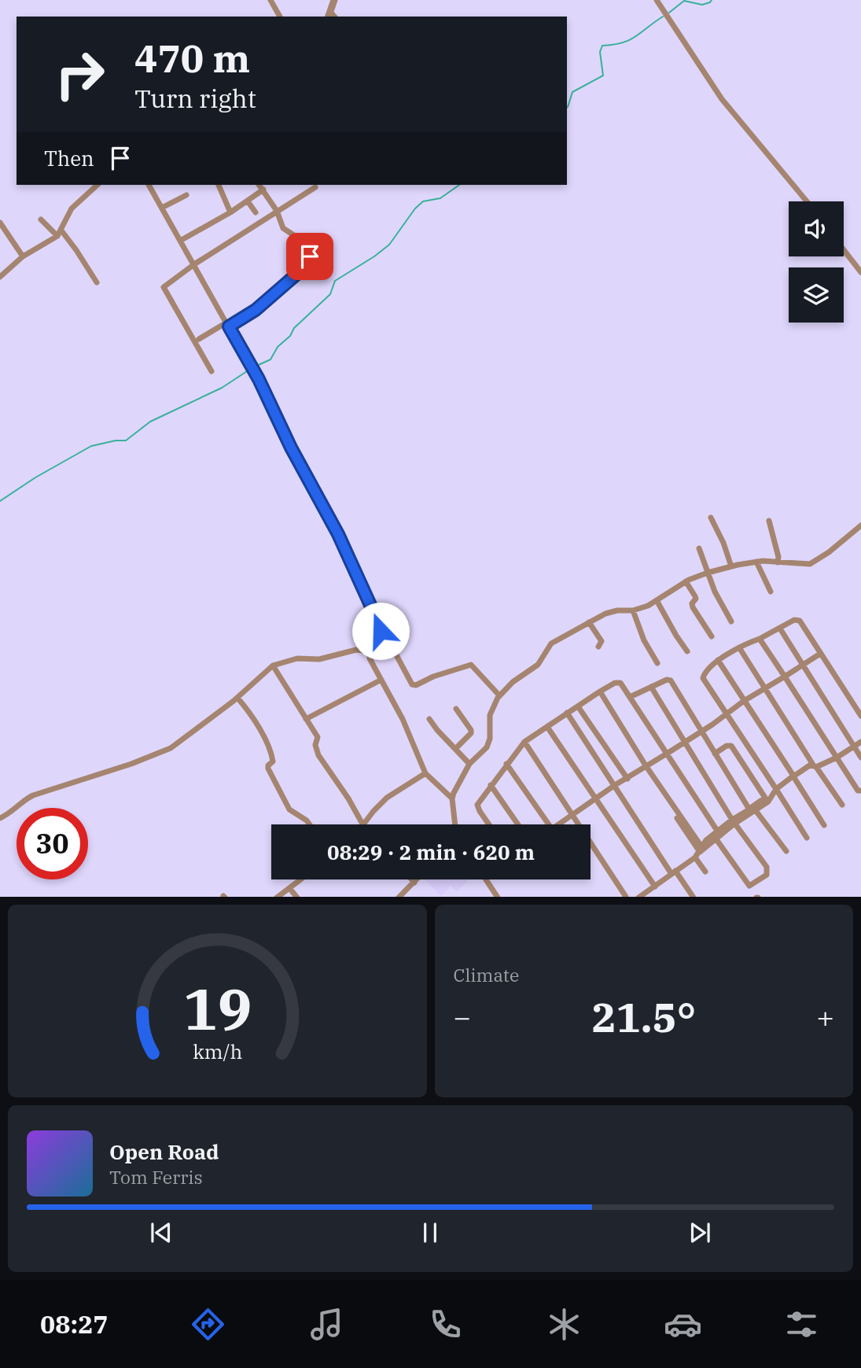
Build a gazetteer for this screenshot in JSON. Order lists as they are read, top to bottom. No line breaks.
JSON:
{"page":{"turn":["470 m","Turn right"],"then":"Then","limit":"30","trip":"08:29 · 2 min · 620 m","tile":"Climate","heat":["−","21.5°","+"],"song":["Open Road","Tom Ferris"],"tabs":"08:27","gauge":["19","km/h"]}}
